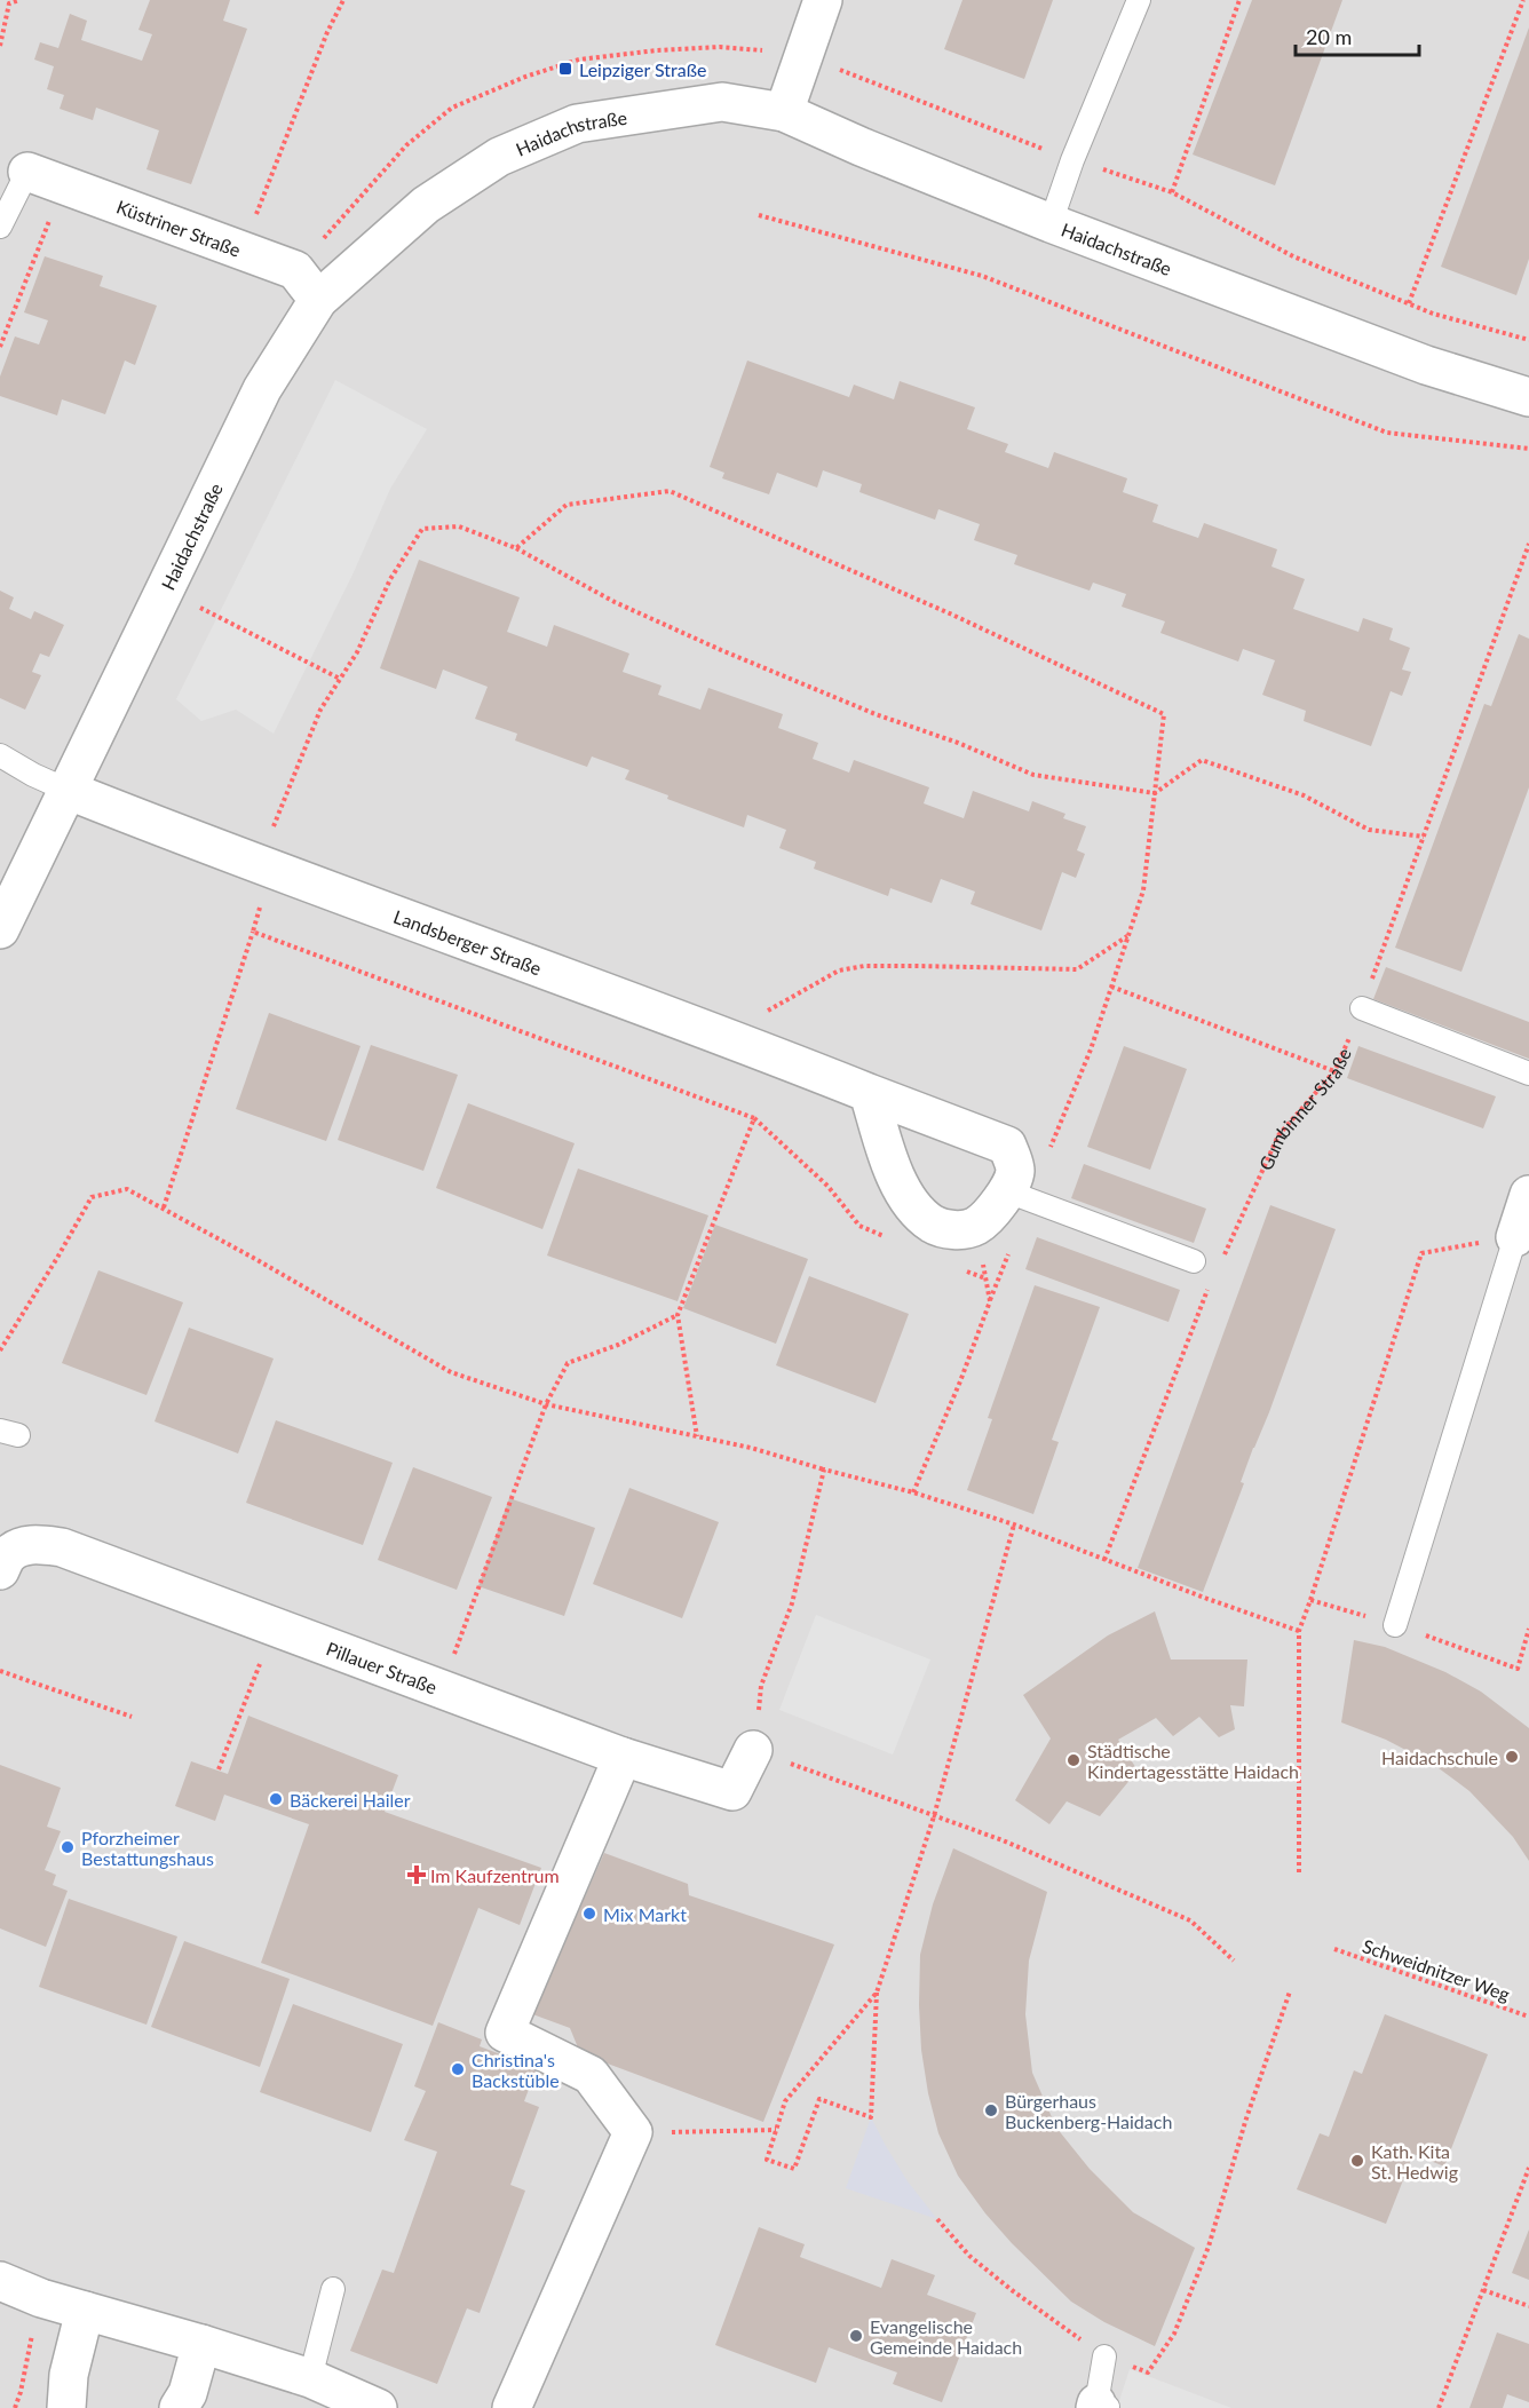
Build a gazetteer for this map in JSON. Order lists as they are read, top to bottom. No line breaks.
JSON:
{"streets":{"street":["Haidachstraße","Küstriner Straße","Landsberger Straße","Pillauer Straße"],"path":["Gumbinner Straße","Schweidnitzer Weg"]},"crossings":[["Haidachstraße","Landsberger Straße"]],"places":{"transit":["Leipziger Straße"],"other":["Haidachschule","Städtische Kindertagesstätte Haidach","Bäckerei Hailer","Pforzheimer Bestattungshaus","Mix Markt","Christina's Backstüble","Bürgerhaus Buckenberg-Haidach","Kath. Kita St. Hedwig","Evangelische Gemeinde Haidach"],"health":["Im Kaufzentrum"]},"scale_bar":"20 m"}
